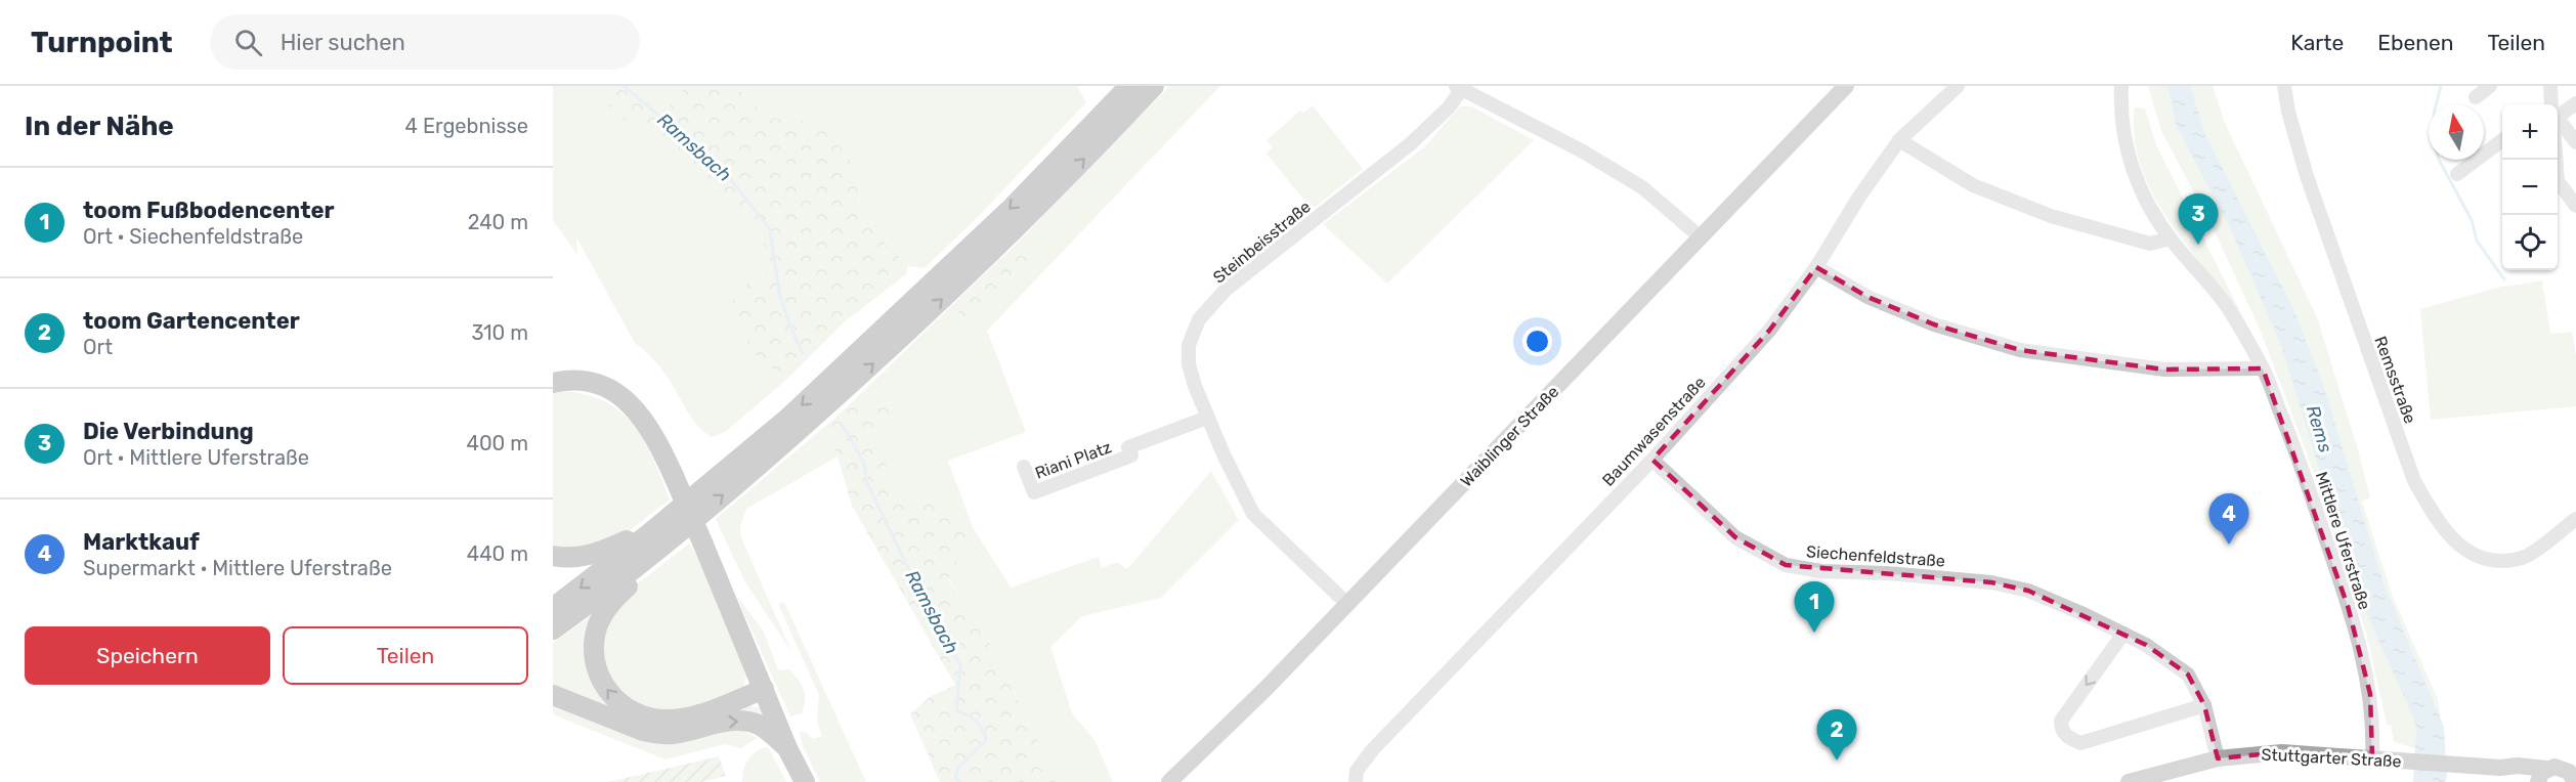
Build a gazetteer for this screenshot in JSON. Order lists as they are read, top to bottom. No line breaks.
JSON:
{"streets":{"main road":["Waiblinger Straße","Stuttgarter Straße"],"street":["Steinbeisstraße","Remsstraße","Baumwasenstraße","Riani Platz","Mittlere Uferstraße","Siechenfeldstraße"]},"crossings":[["Steinbeisstraße","Waiblinger Straße"],["Steinbeisstraße","Riani Platz"],["Baumwasenstraße","Siechenfeldstraße"],["Mittlere Uferstraße","Stuttgarter Straße"],["Siechenfeldstraße","Stuttgarter Straße"]],"water":["Ramsbach","Rems"],"north":"top","page":{"header":"Turnpoint","search":"Hier suchen","nav":["Karte","Ebenen","Teilen"],"heading":["In der Nähe","4 Ergebnisse"],"map_buttons":["+","−"],"list":[{"mark":"1","name":"toom Fußbodencenter","note":"Ort · Siechenfeldstraße","value":"240 m"},{"mark":"2","name":"toom Gartencenter","note":"Ort","value":"310 m"},{"mark":"3","name":"Die Verbindung","note":"Ort · Mittlere Uferstraße","value":"400 m"},{"mark":"4","name":"Marktkauf","note":"Supermarkt · Mittlere Uferstraße","value":"440 m"}],"pins":["3","4","1","2"],"buttons":["Speichern","Teilen"]}}
